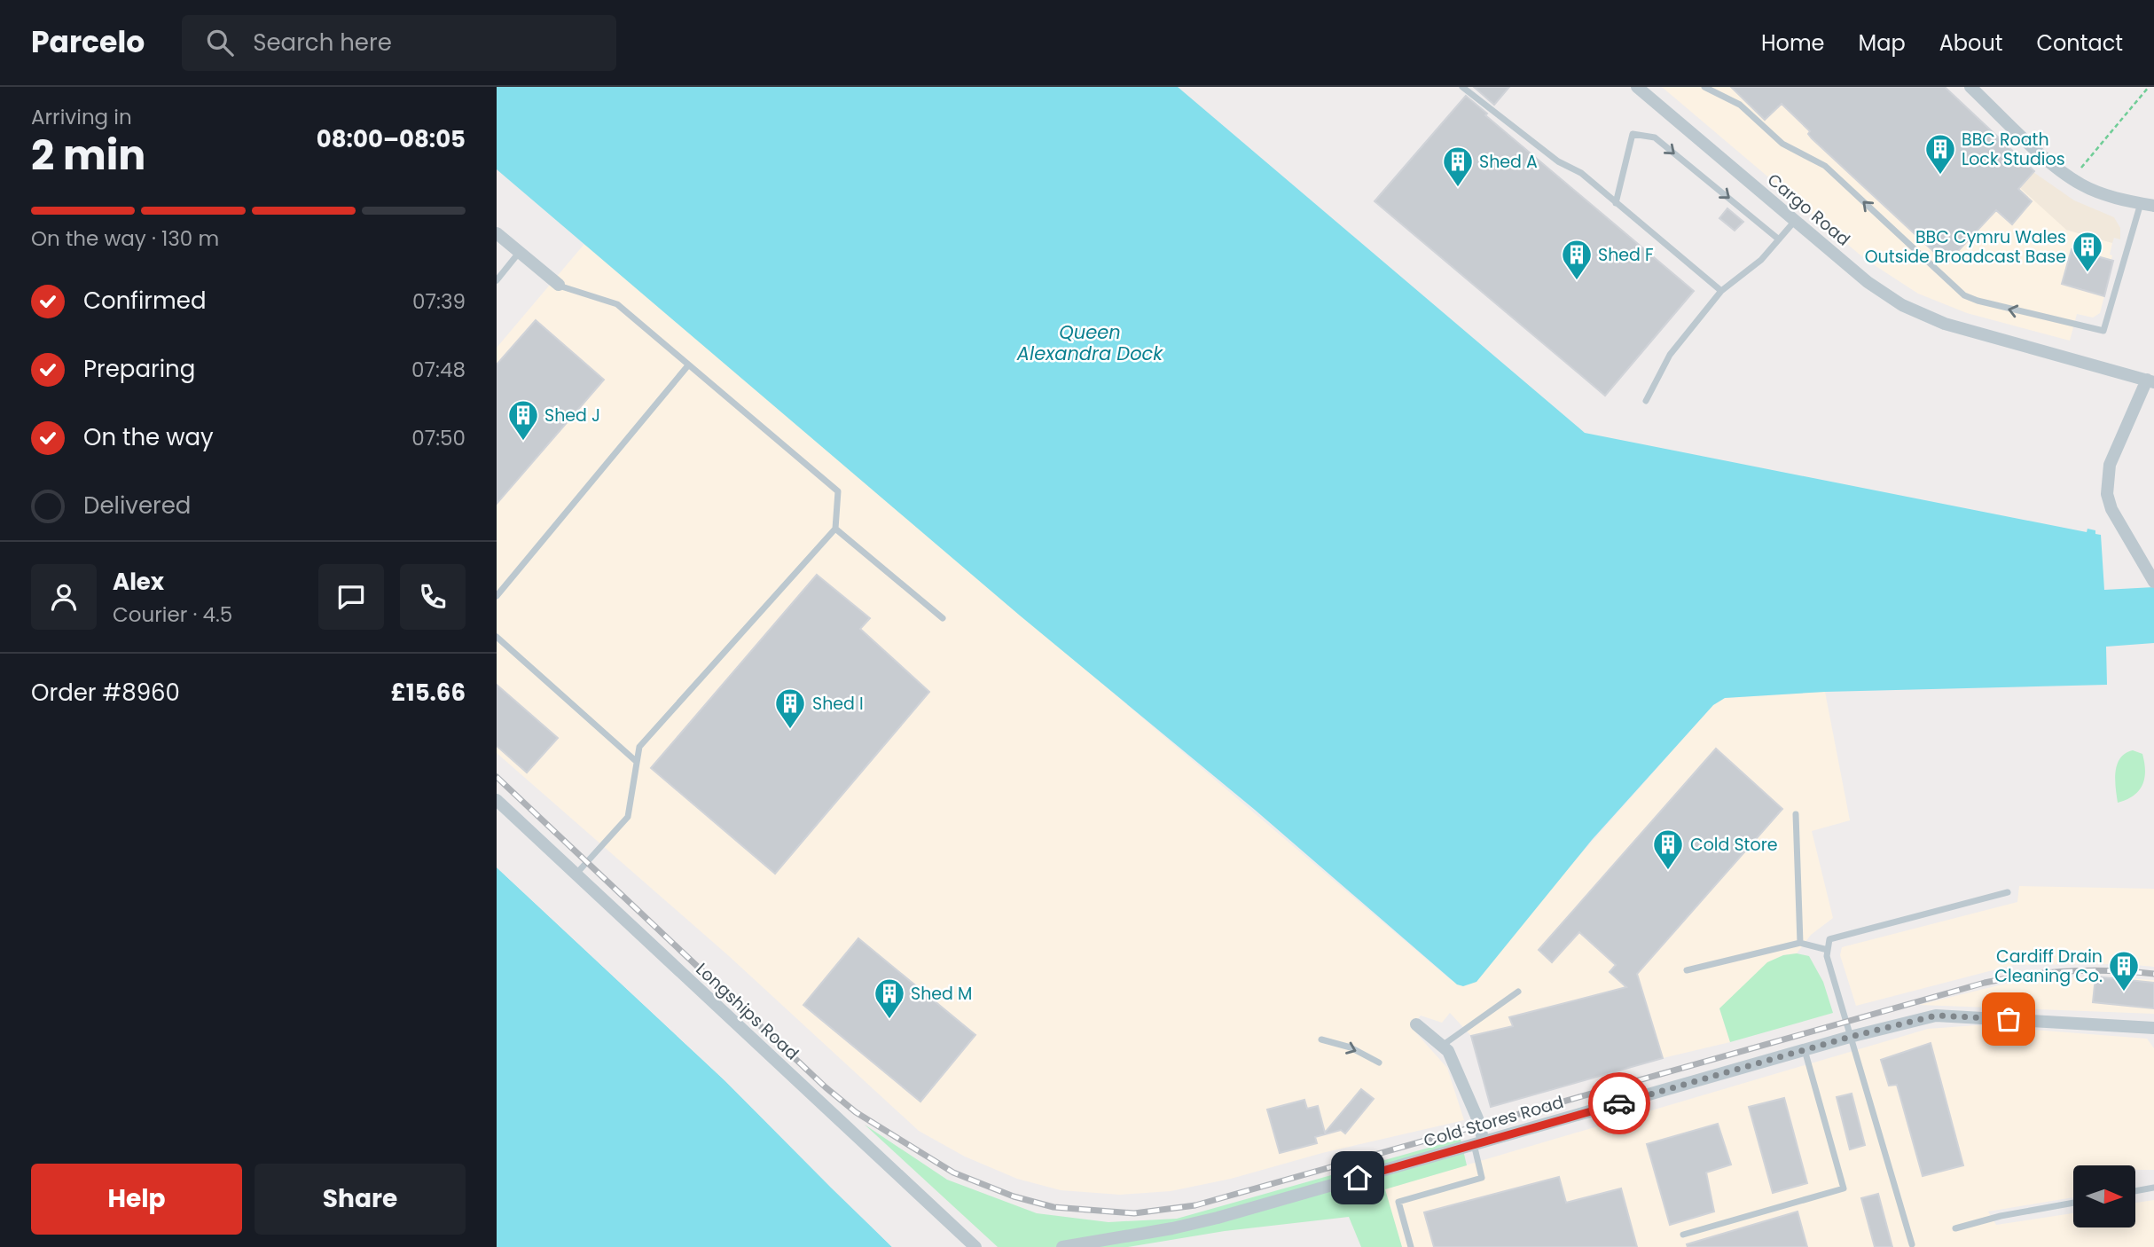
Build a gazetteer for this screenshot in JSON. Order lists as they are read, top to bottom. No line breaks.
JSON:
{"streets":{"street":["Cargo Road","Longships Road","Cold Stores Road"]},"water":["Queen Alexandra Dock"],"places":{"building":["BBC Roath Lock Studios","Shed A","BBC Cymru Wales Outside Broadcast Base","Shed F","Shed J","Shed I","Cold Store","Cardiff Drain Cleaning Co.","Shed M"]},"north":"right","page":{"header":"Parcelo","search":"Search here","nav":["Home","Map","About","Contact"],"heading":["2 min","Arriving in","08:00–08:05"],"panel":["Alex","Courier · 4.5","Order #8960","£15.66"],"bar":"On the way · 130 m","list":[["Confirmed","07:39"],["Preparing","07:48"],["On the way","07:50"],"Delivered"],"buttons":["Help","Share"]}}
